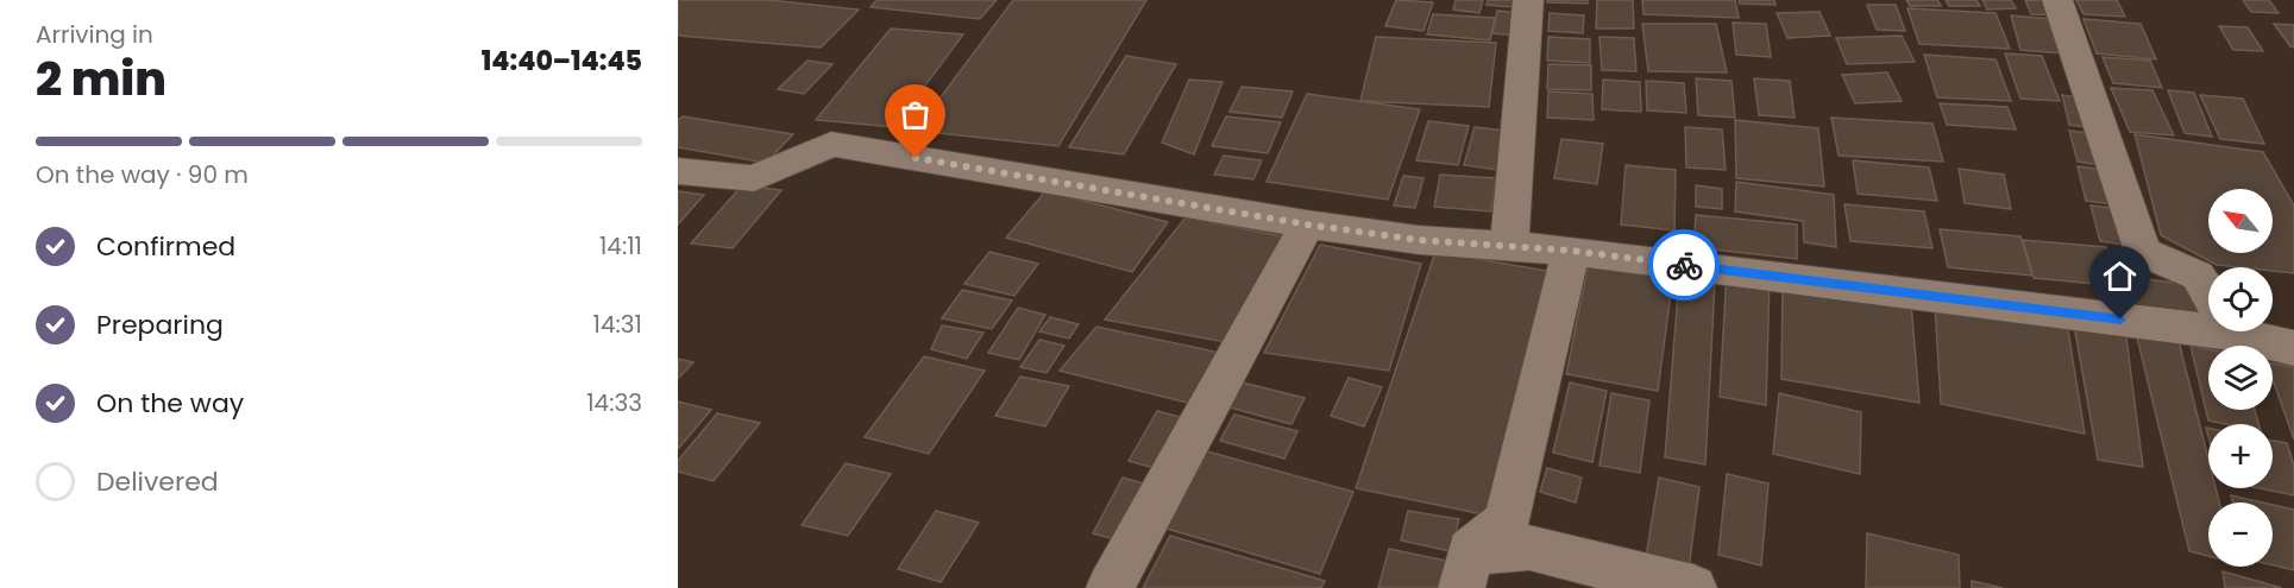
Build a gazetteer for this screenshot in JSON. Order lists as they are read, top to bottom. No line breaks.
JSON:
{"north":"top left","page":{"heading":["2 min","Arriving in","14:40–14:45"],"bar":"On the way · 90 m","map_buttons":["+","−"],"list":[["Confirmed","14:11"],["Preparing","14:31"],["On the way","14:33"],"Delivered"]}}
